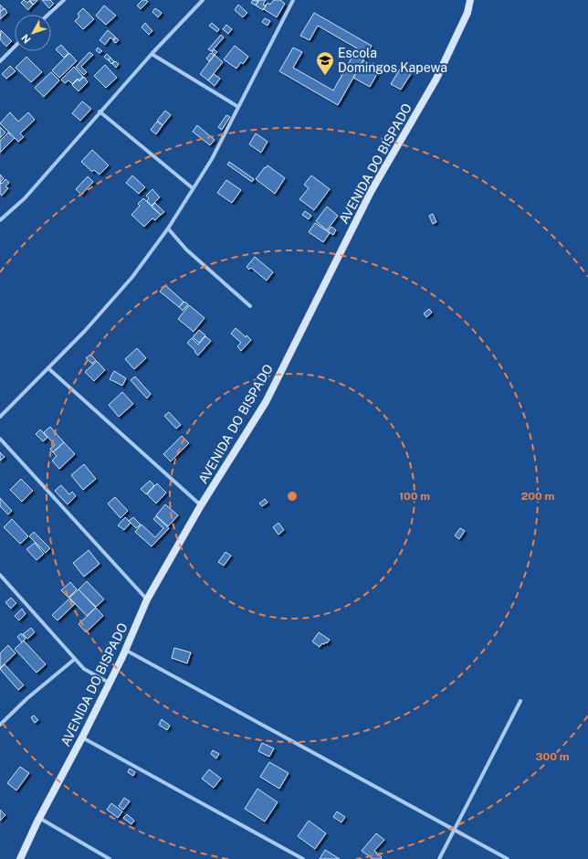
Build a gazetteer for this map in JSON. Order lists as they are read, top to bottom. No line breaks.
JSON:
{"streets":{"main road":["AVENIDA DO BISPADO"]},"places":{"school or university":["Escola Domingos Kapewa"]},"north":"bottom left","rings":["100 m","200 m","300 m"]}
